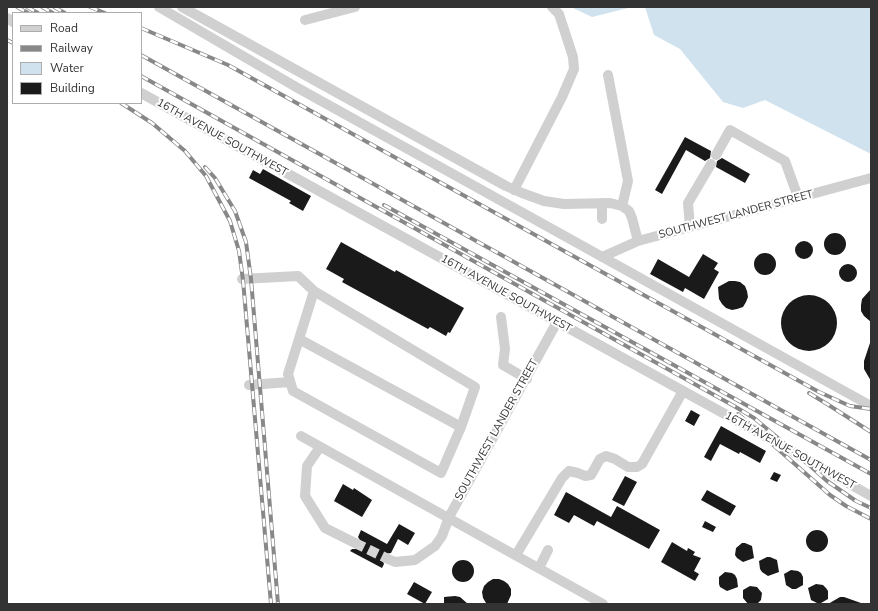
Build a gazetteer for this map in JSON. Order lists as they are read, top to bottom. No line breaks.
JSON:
{"streets":{"street":["16TH AVENUE SOUTHWEST","SOUTHWEST LANDER STREET"]},"crossings":[["16TH AVENUE SOUTHWEST","SOUTHWEST LANDER STREET"]],"legend":["Road","Railway","Water","Building"]}
